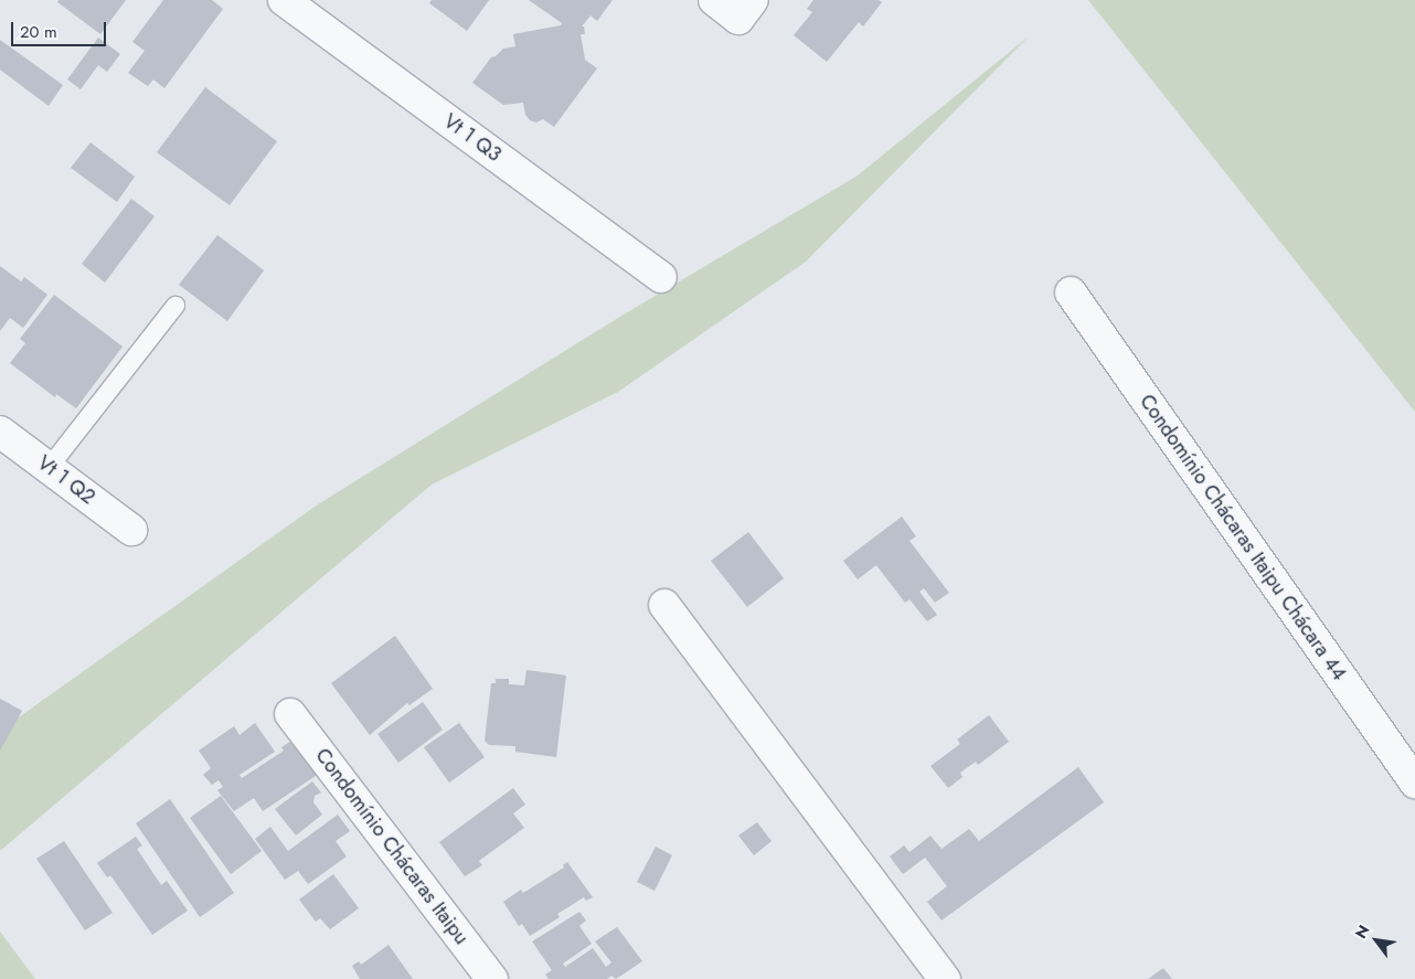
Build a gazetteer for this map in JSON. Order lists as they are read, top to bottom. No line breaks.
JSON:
{"streets":{"street":["Vt 1 Q3","Vt 1 Q2","Condomínio Chácaras Itaipu Chácara 44","Condomínio Chácaras Itaipu"]},"scale_bar":"20 m","north":"top left"}
